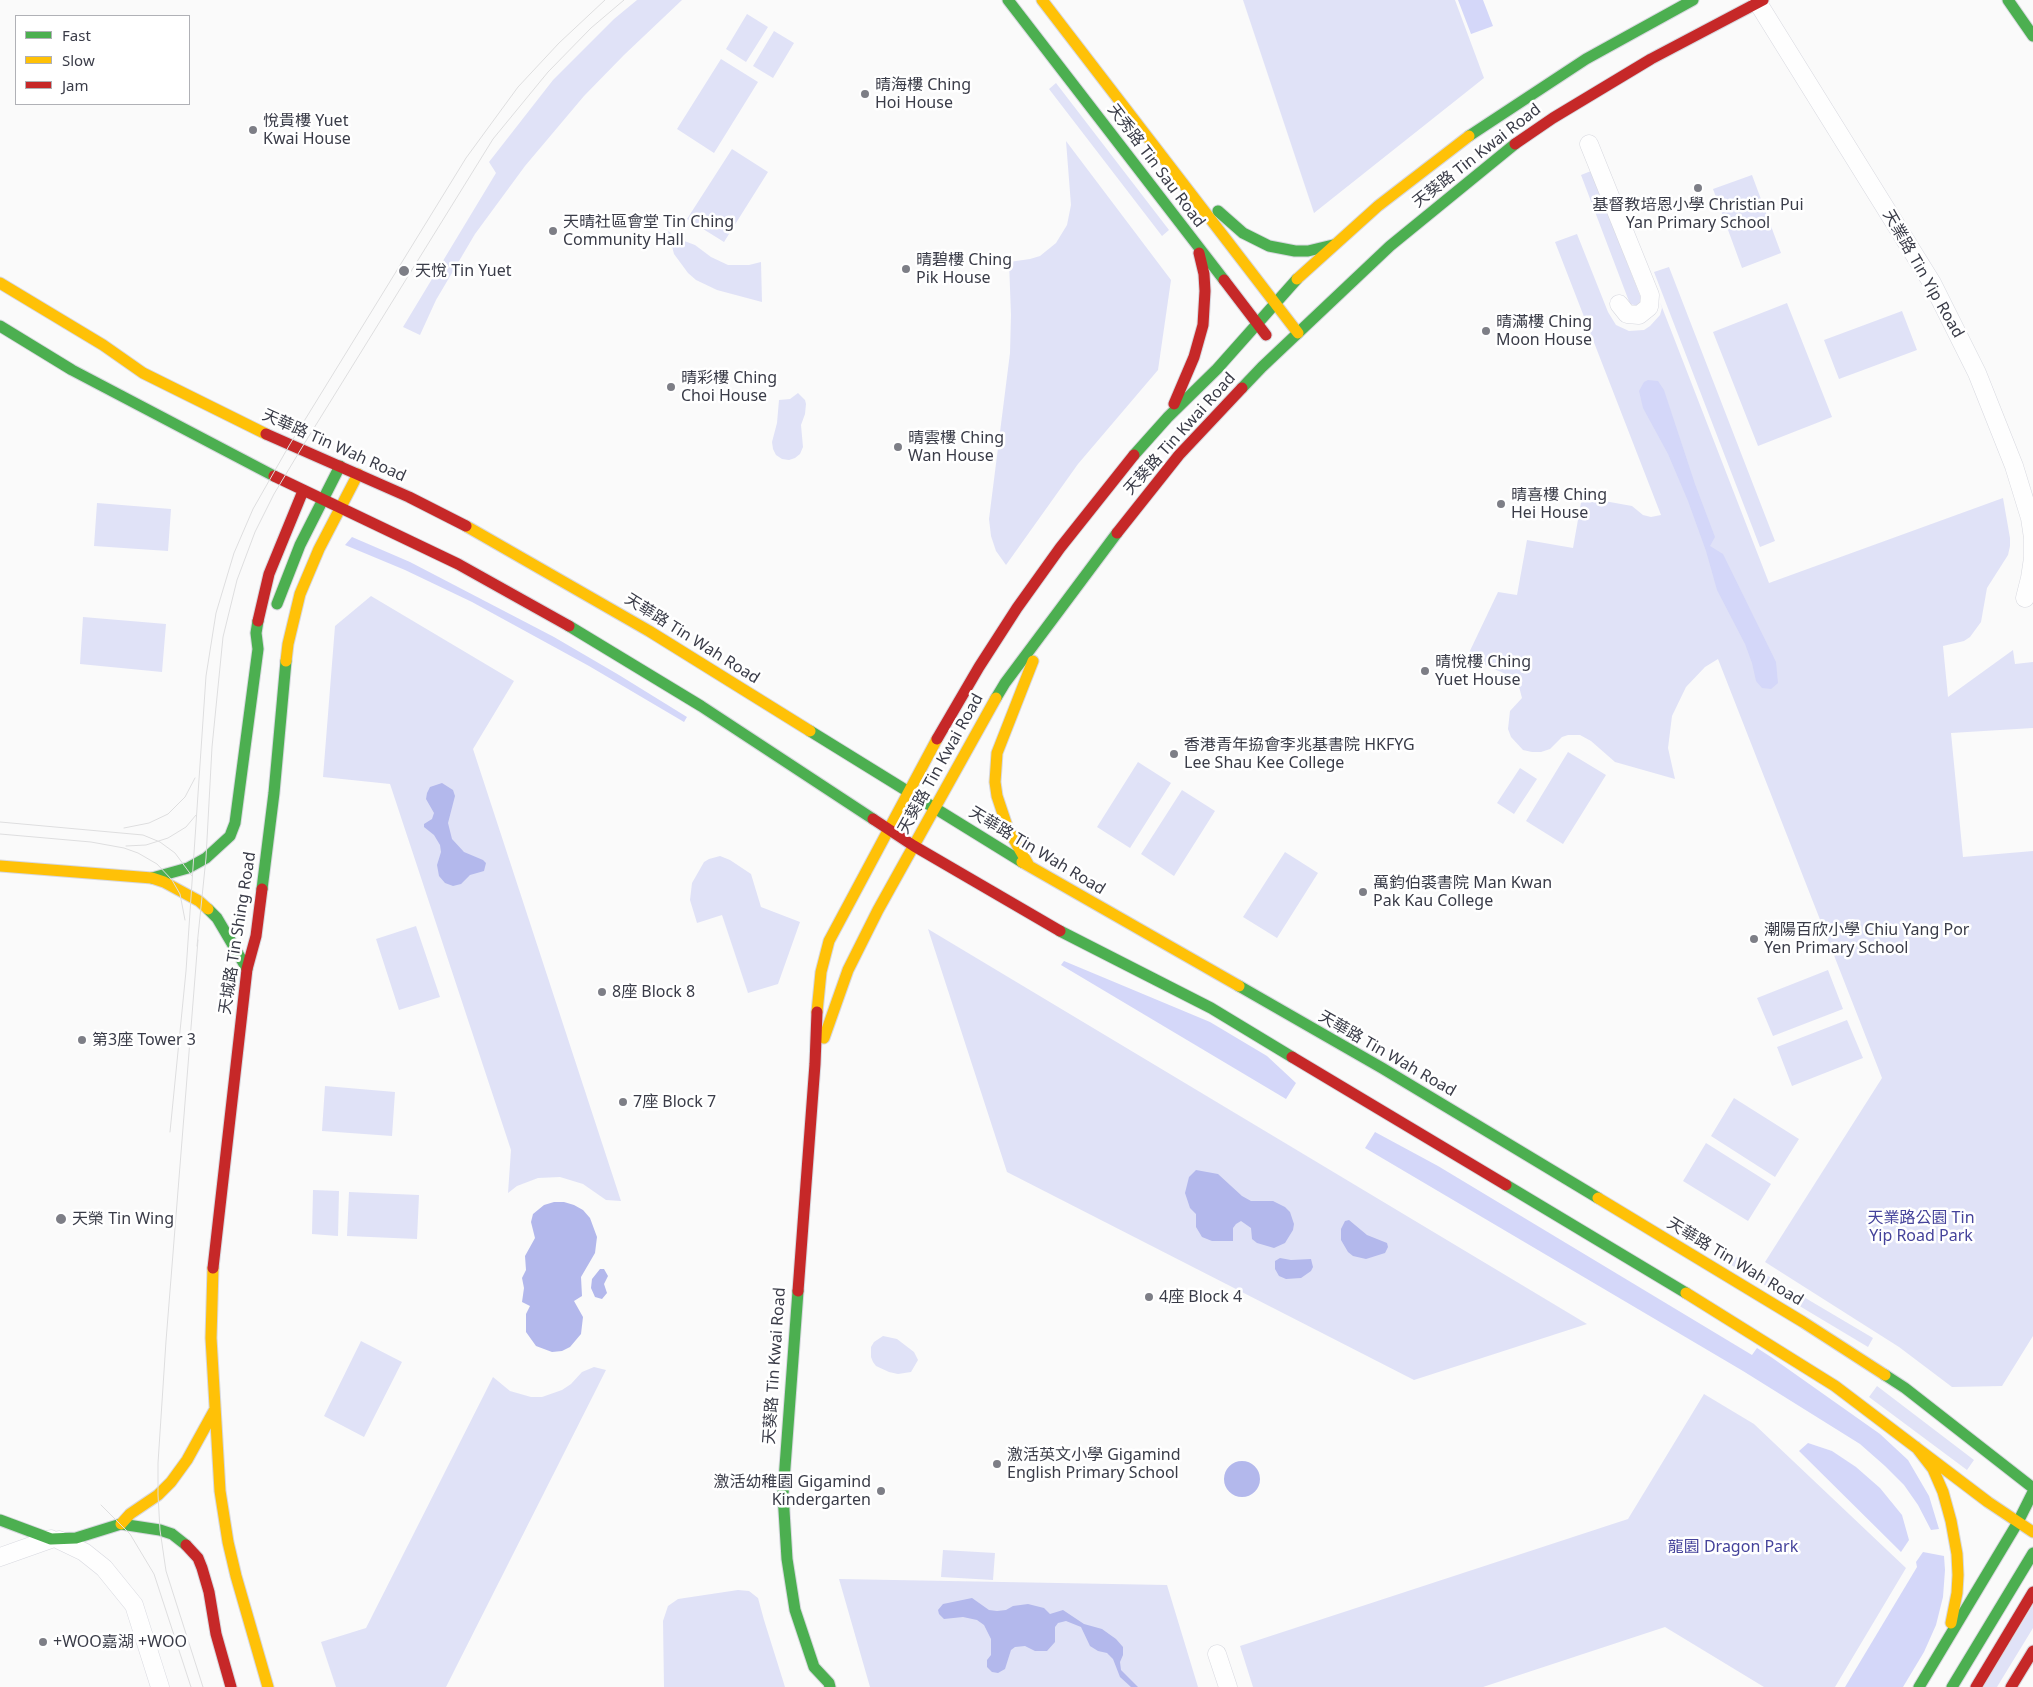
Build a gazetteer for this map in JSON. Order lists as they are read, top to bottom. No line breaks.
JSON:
{"streets":{"main road":["天葵路 Tin Kwai Road","天秀路 Tin Sau Road","天華路 Tin Wah Road","天城路 Tin Shing Road"],"street":["天業路 Tin Yip Road"]},"crossings":[["天葵路 Tin Kwai Road","天秀路 Tin Sau Road"],["天葵路 Tin Kwai Road","天業路 Tin Yip Road"],["天葵路 Tin Kwai Road","天華路 Tin Wah Road"],["天華路 Tin Wah Road","天城路 Tin Shing Road"]],"parks":["天業路公園 Tin Yip Road Park","龍園 Dragon Park"],"places":["晴海樓 Ching Hoi House","悅貴樓 Yuet Kwai House","基督教培恩小學 Christian Pui Yan Primary School","天晴社區會堂 Tin Ching Community Hall","晴碧樓 Ching Pik House","天悅 Tin Yuet","晴滿樓 Ching Moon House","晴彩樓 Ching Choi House","晴雲樓 Ching Wan House","晴喜樓 Ching Hei House","晴悅樓 Ching Yuet House","香港青年拹會李兆基書院 HKFYG Lee Shau Kee College","萬鈞伯裘書院 Man Kwan Pak Kau College","潮陽百欣小學 Chiu Yang Por Yen Primary School","8座 Block 8","第3座 Tower 3","7座 Block 7","天榮 Tin Wing","4座 Block 4","激活英文小學 Gigamind English Primary School","激活幼稚園 Gigamind Kindergarten","+WOO嘉湖 +WOO"],"legend":["Fast","Slow","Jam"]}
